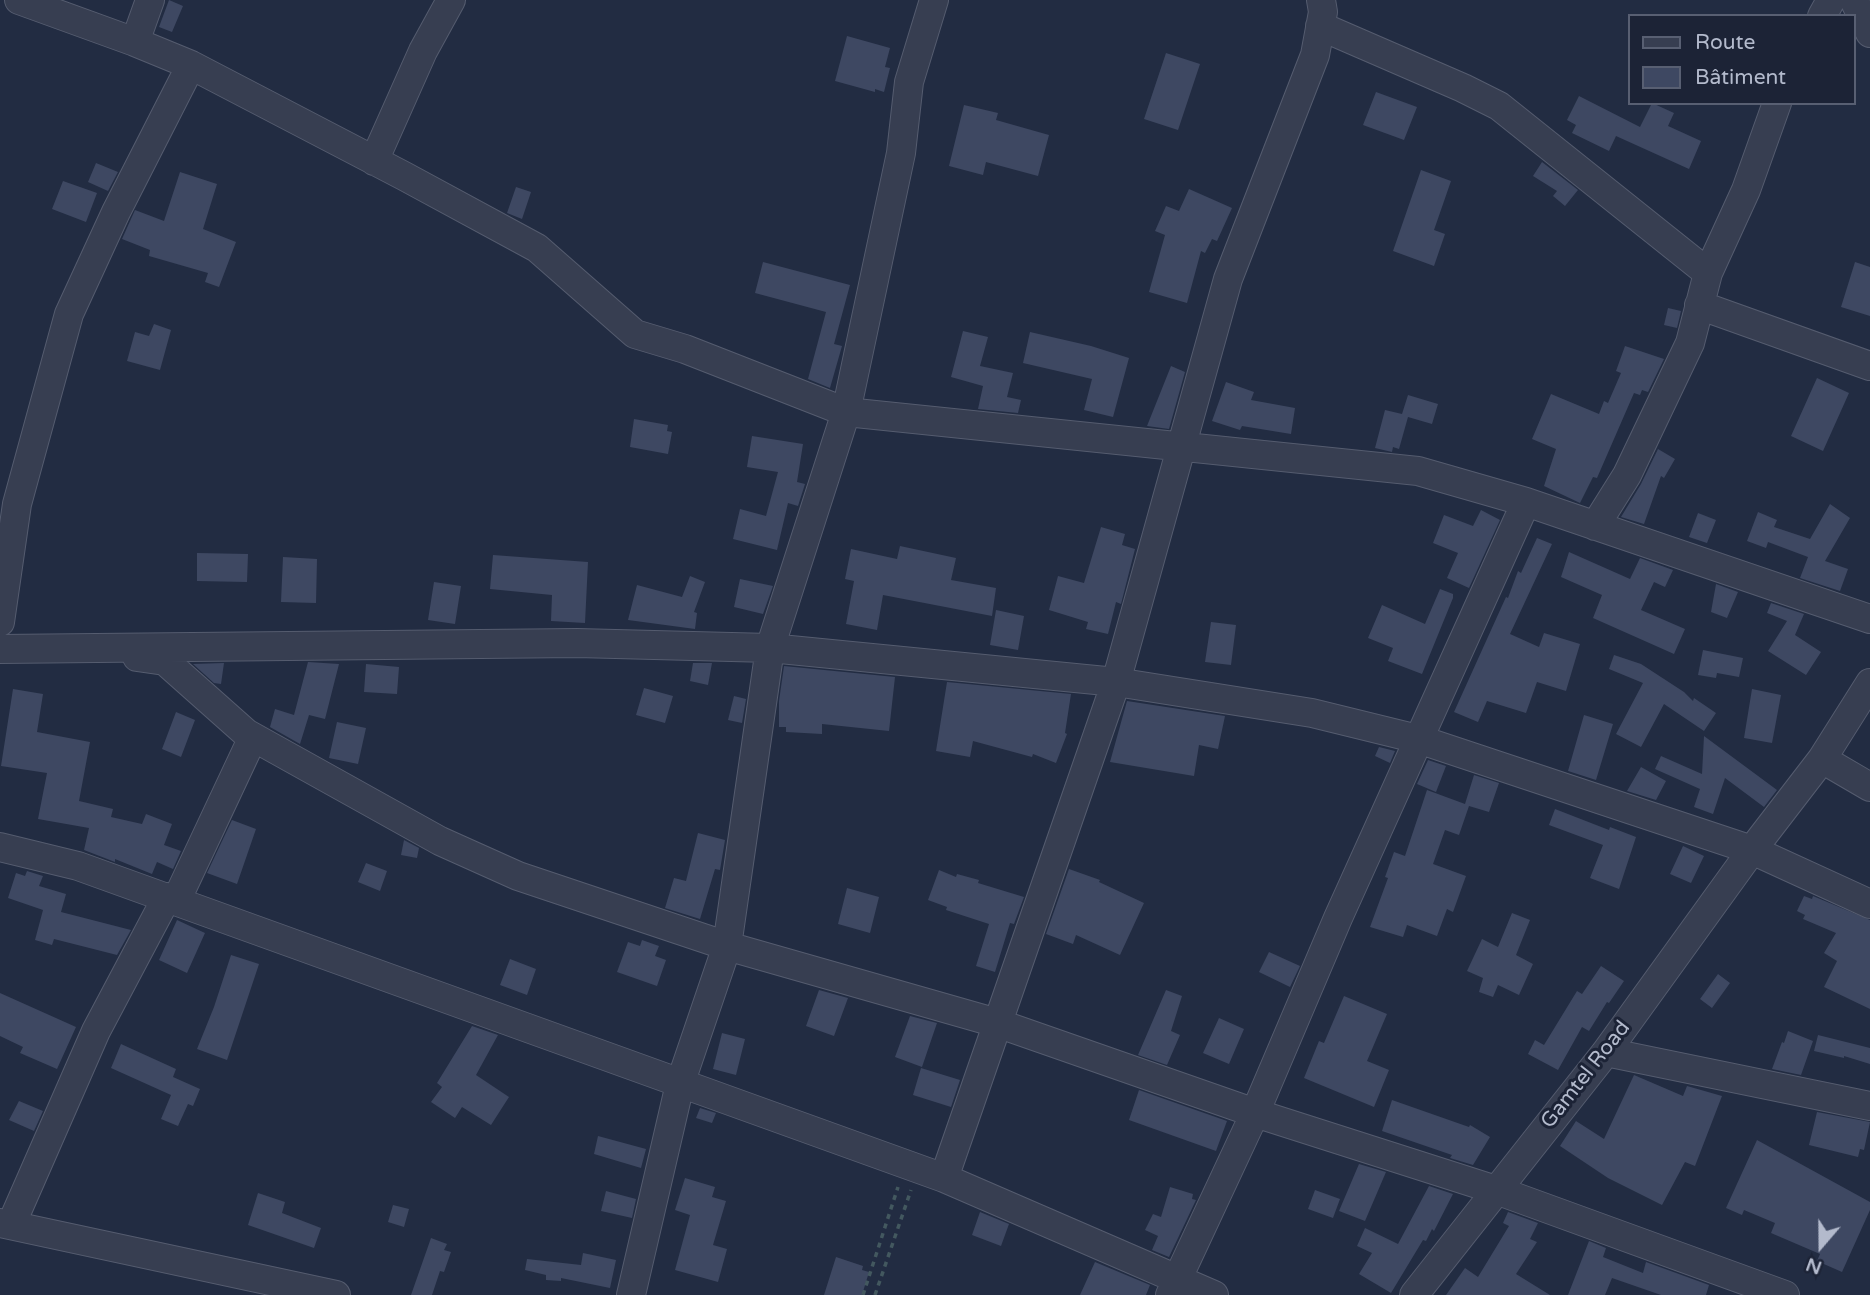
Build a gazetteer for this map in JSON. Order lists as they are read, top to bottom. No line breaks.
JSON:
{"streets":{"street":["Gamtel Road"]},"legend":["Route","Bâtiment"],"north":"bottom"}
